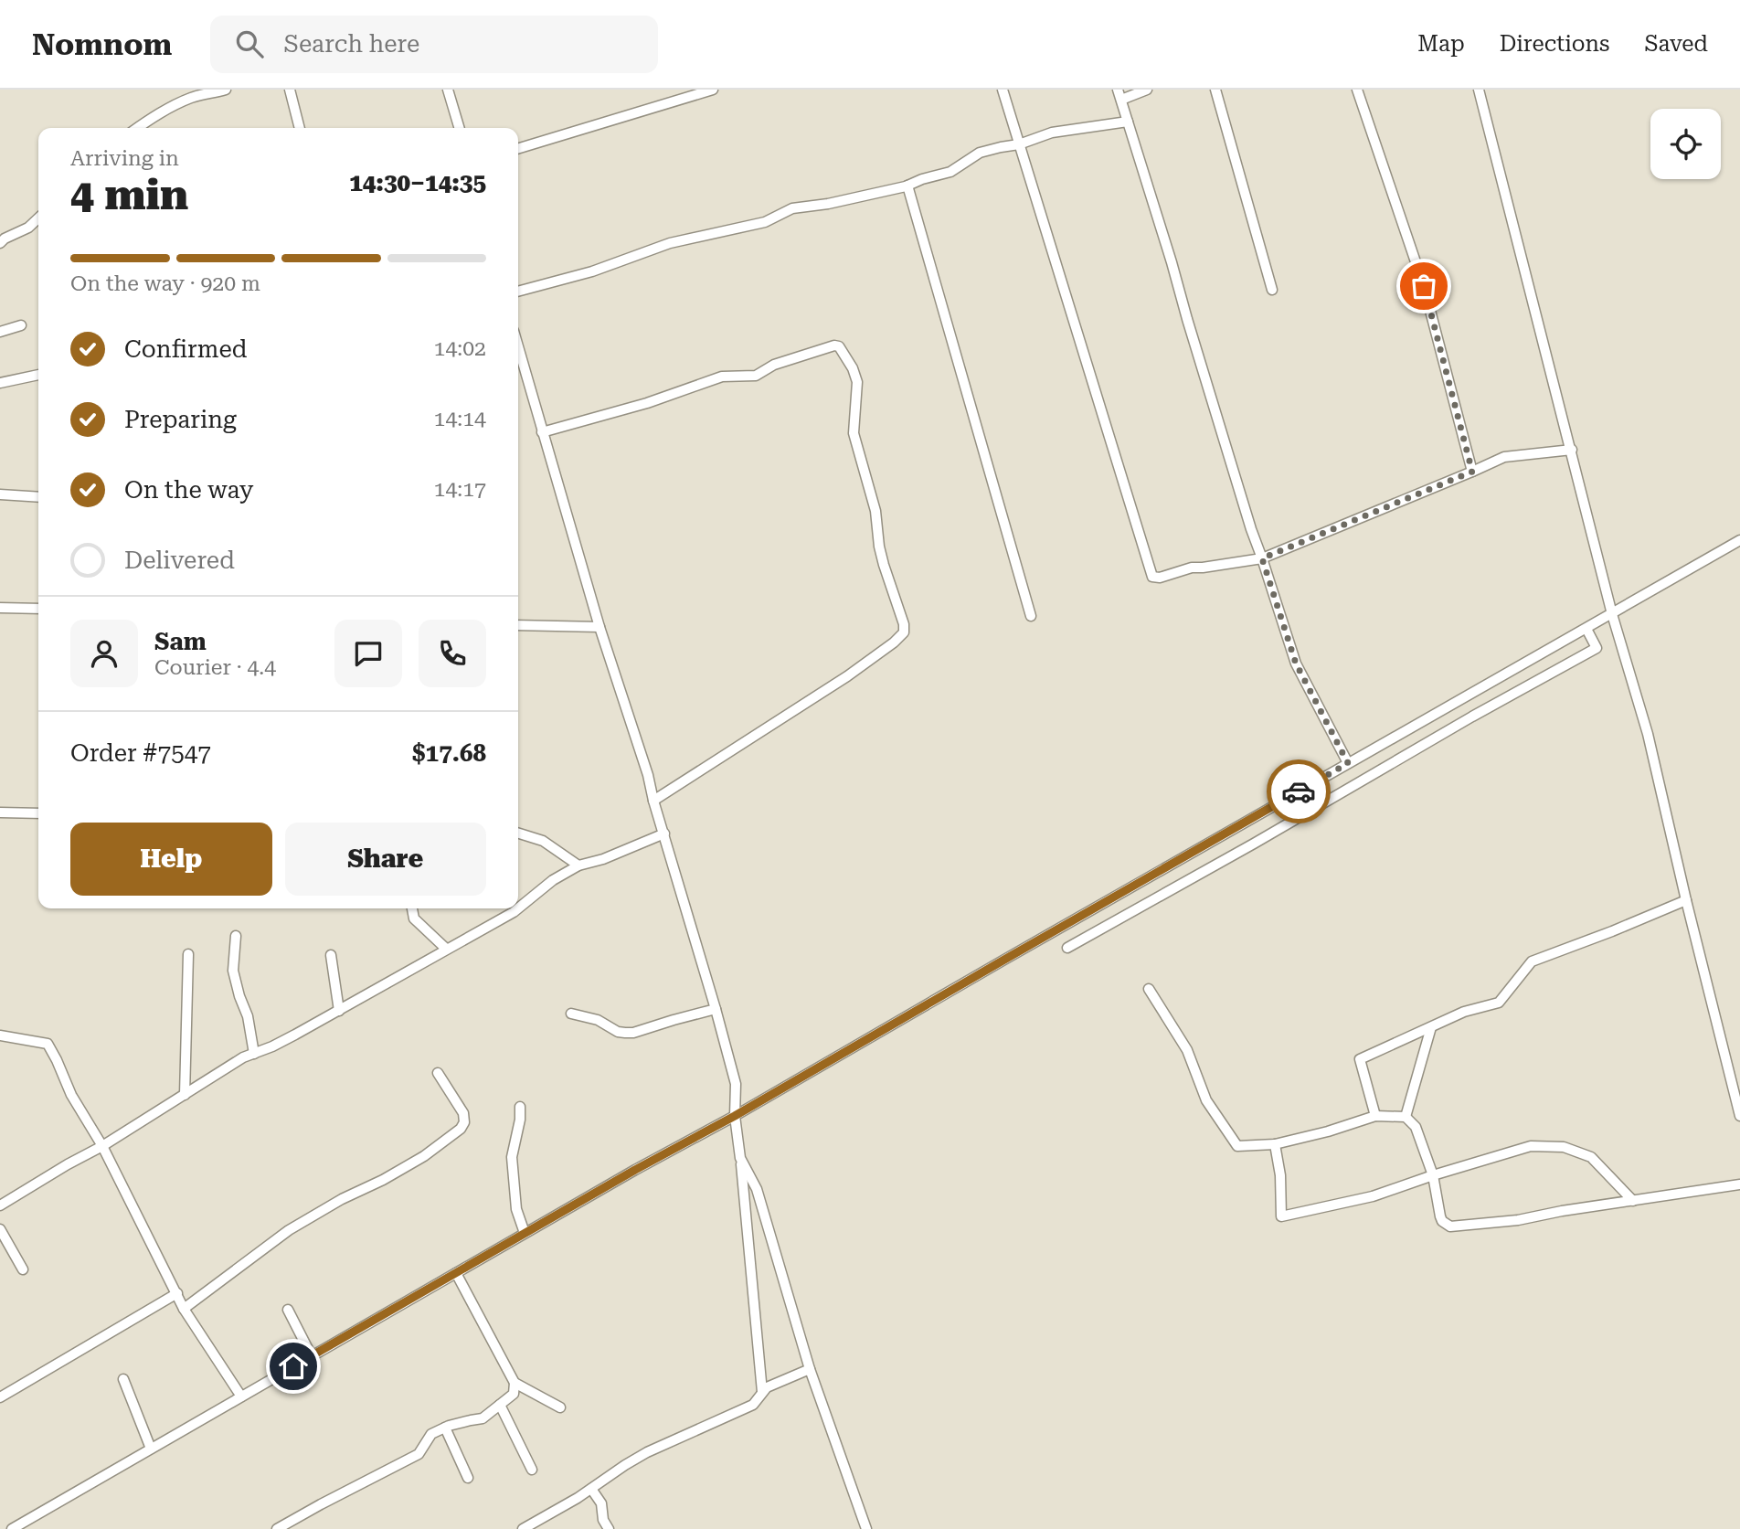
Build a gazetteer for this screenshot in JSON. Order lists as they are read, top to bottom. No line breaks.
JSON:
{"page":{"header":"Nomnom","search":"Search here","nav":["Map","Directions","Saved"],"heading":["4 min","Arriving in","14:30–14:35"],"panel":["Sam","Courier · 4.4","Order #7547","$17.68"],"bar":"On the way · 920 m","list":[["Confirmed","14:02"],["Preparing","14:14"],["On the way","14:17"],"Delivered"],"buttons":["Help","Share"]}}
